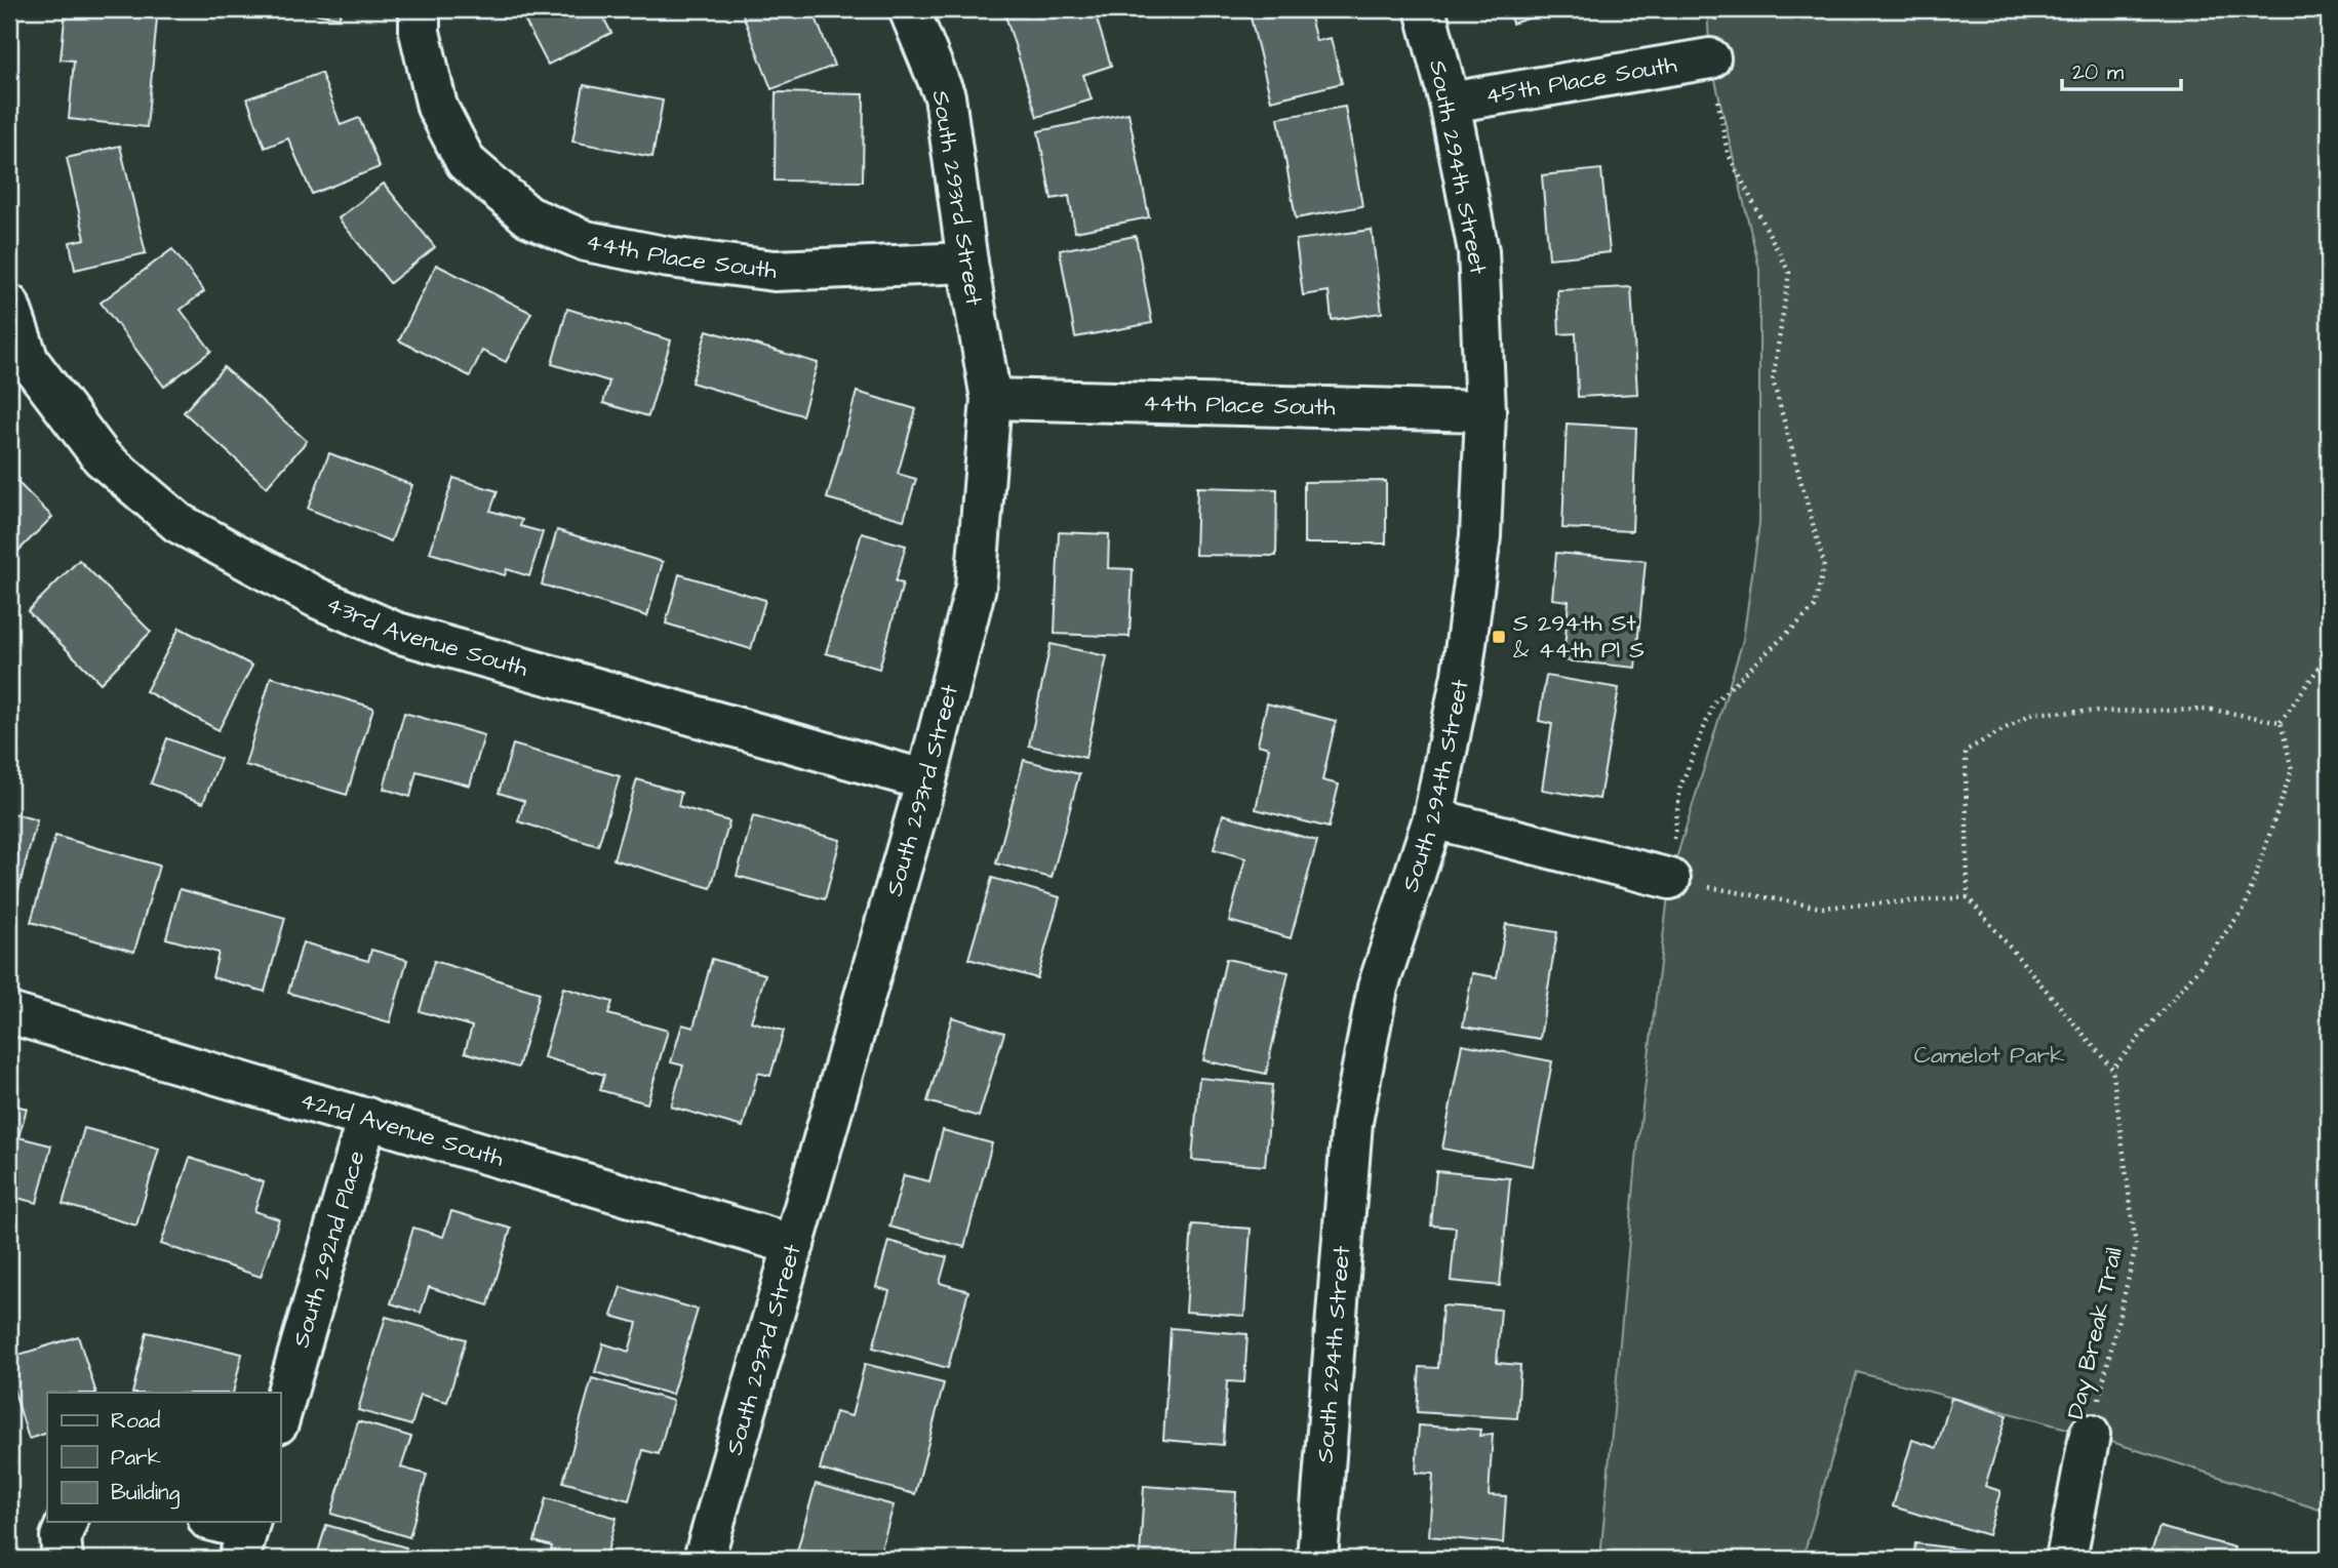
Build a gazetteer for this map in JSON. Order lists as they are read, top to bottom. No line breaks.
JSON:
{"streets":{"street":["45th Place South","South 294th Street","South 293rd Street","44th Place South","43rd Avenue South","42nd Avenue South","South 292nd Place"],"path":["Day Break Trail"]},"crossings":[["45th Place South","South 294th Street"],["South 294th Street","44th Place South"],["South 293rd Street","44th Place South"],["South 293rd Street","43rd Avenue South"],["South 293rd Street","42nd Avenue South"],["42nd Avenue South","South 292nd Place"]],"parks":["Camelot Park"],"places":{"transit":["S 294th St & 44th Pl S"]},"legend":["Road","Park","Building"],"scale_bar":"20 m"}
